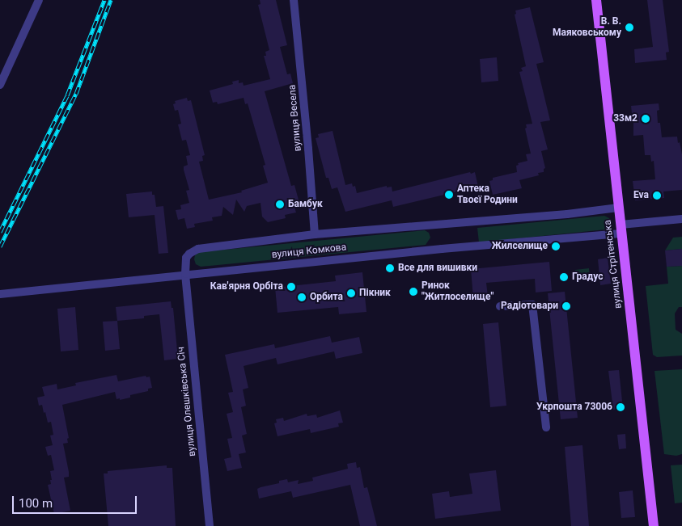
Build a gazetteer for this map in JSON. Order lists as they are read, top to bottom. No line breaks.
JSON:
{"streets":{"main road":["вулиця Стрітенська"],"street":["вулиця Весела","вулиця Комкова","вулиця Олешківська Січ"]},"crossings":[["вулиця Весела","вулиця Комкова"],["вулиця Комкова","вулиця Стрітенська"],["вулиця Комкова","вулиця Олешківська Січ"]],"places":["В. В. Маяковському","33м2","Аптека Твоєї Родини","Eva","Бамбук","Жилселище","Все для вишивки","Градус","Кав'ярня Орбіта","Ринок \"Житлоселище\"","Пікник","Орбита","Радіотовари","Укрпошта 73006"],"scale_bar":"100 m"}
